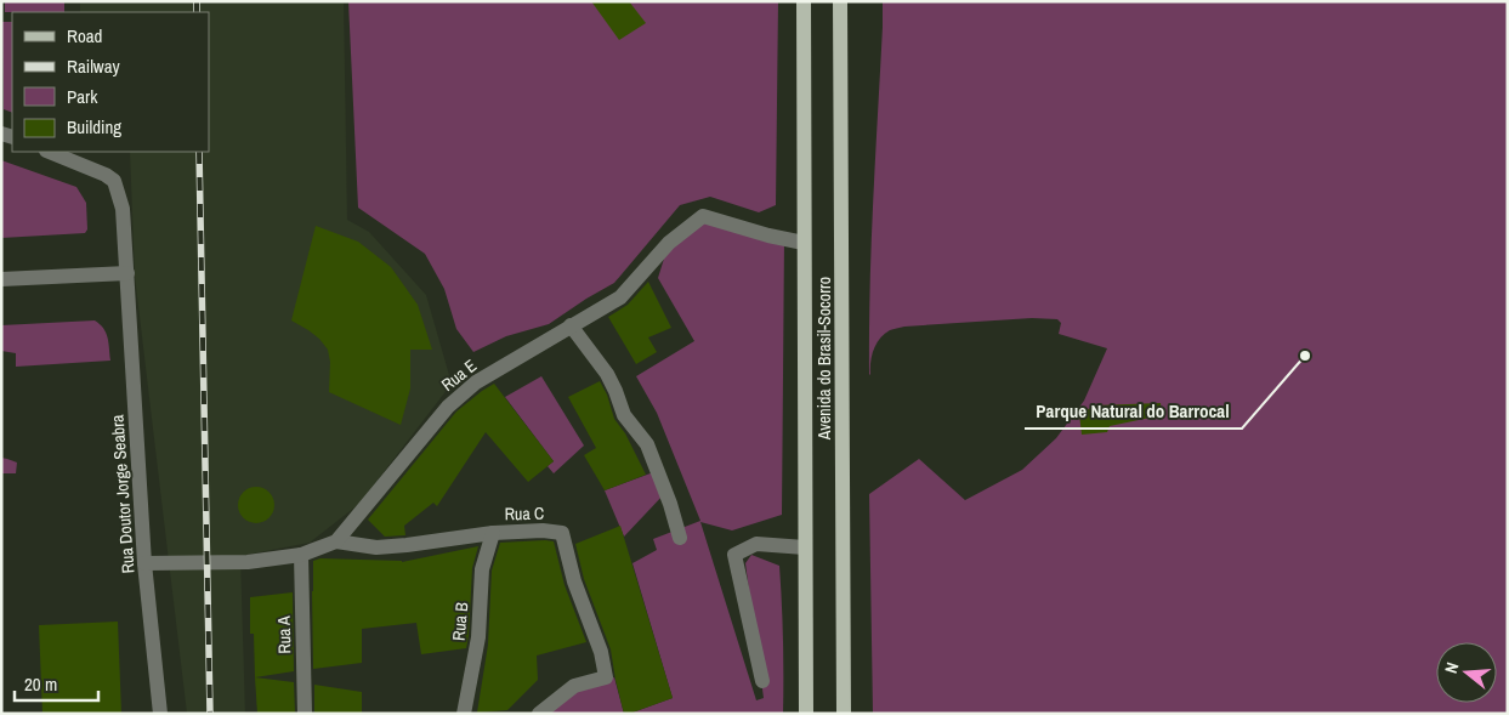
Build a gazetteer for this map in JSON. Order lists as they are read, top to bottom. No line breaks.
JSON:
{"streets":{"main road":["Avenida do Brasil-Socorro"],"street":["Rua E","Rua Doutor Jorge Seabra","Rua C","Rua B","Rua A"]},"crossings":[["Avenida do Brasil-Socorro","Rua E"],["Rua E","Rua Doutor Jorge Seabra"],["Rua E","Rua C"],["Rua E","Rua A"],["Rua C","Rua B"]],"places":["Parque Natural do Barrocal"],"legend":["Road","Railway","Park","Building"],"scale_bar":"20 m","north":"left"}
